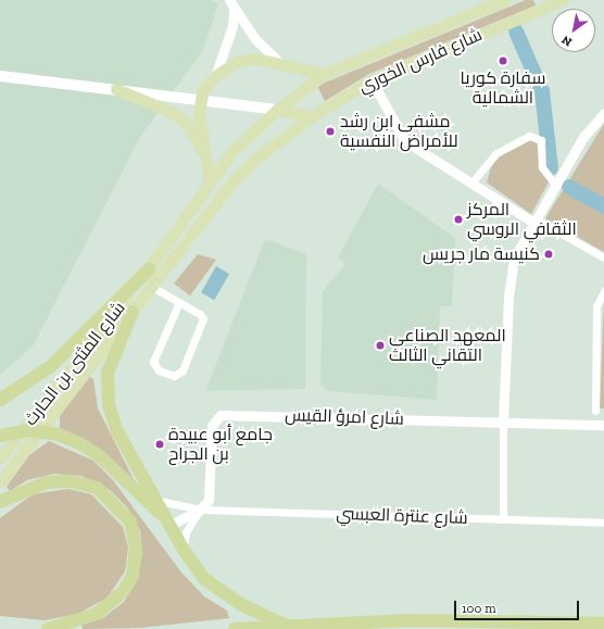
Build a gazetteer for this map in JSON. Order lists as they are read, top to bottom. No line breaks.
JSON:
{"streets":{"main road":["شارع فارس الخوري","شارع المثنى بن الحارث"],"street":["شارع امرؤ القيس","شارع عنترة العبسي"]},"crossings":[["شارع فارس الخوري","شارع المثنى بن الحارث"],["شارع امرؤ القيس","شارع عنترة العبسي"]],"places":["سفارة كوريا الشمالية","مشفى ابن رشد للأمراض النفسية","المركز الثقافي الروسي","كنيسة مار جريس","المعهد الصناعي التقاني الثالث","جامع أبو عبيدة بن الجراح"],"scale_bar":"100 m","north":"bottom left"}
